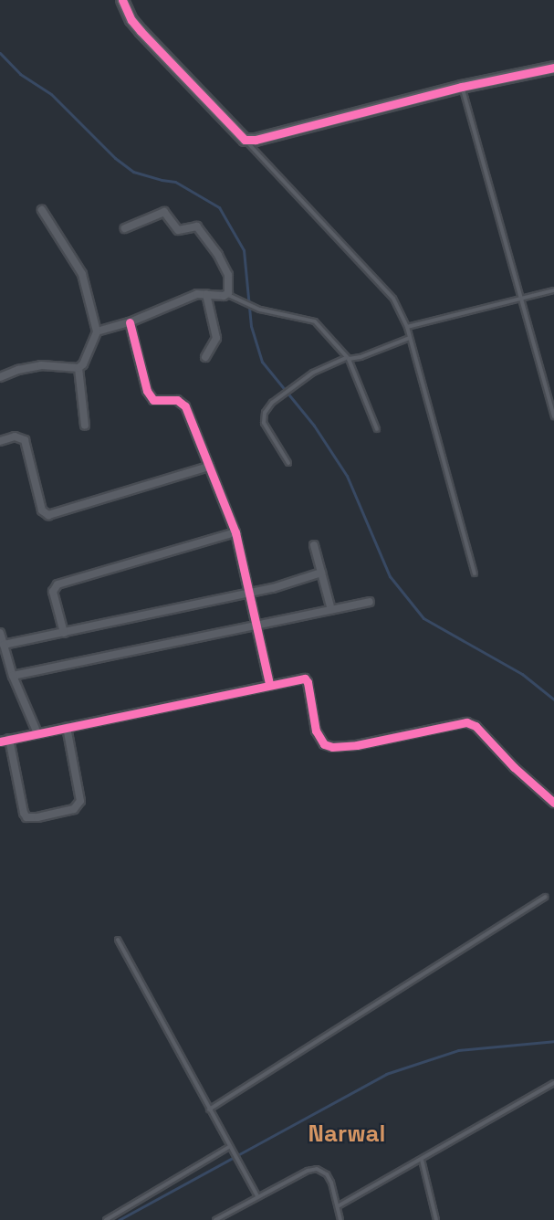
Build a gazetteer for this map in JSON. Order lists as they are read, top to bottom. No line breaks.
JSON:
{"districts":["Narwal"]}
